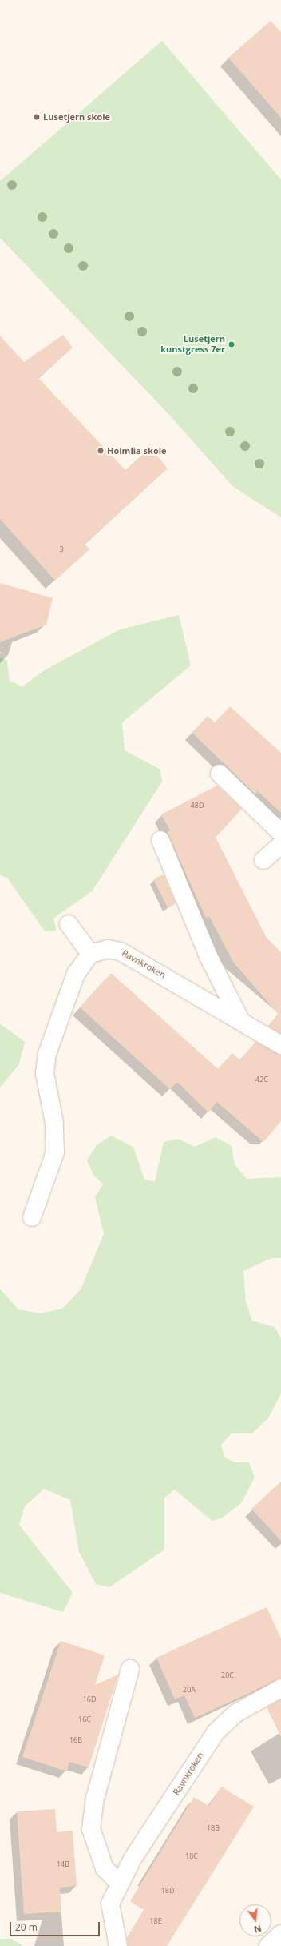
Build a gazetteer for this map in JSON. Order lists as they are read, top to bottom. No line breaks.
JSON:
{"streets":{"lane":["Ravnkroken"]},"places":["Lusetjern skole","Lusetjern kunstgress 7er","Holmlia skole"],"house_numbers":["3","48D","42C","20C","20A","16D","16C","16B","18B","18C","14B","18D","18E"],"scale_bar":"20 m","north":"bottom"}
